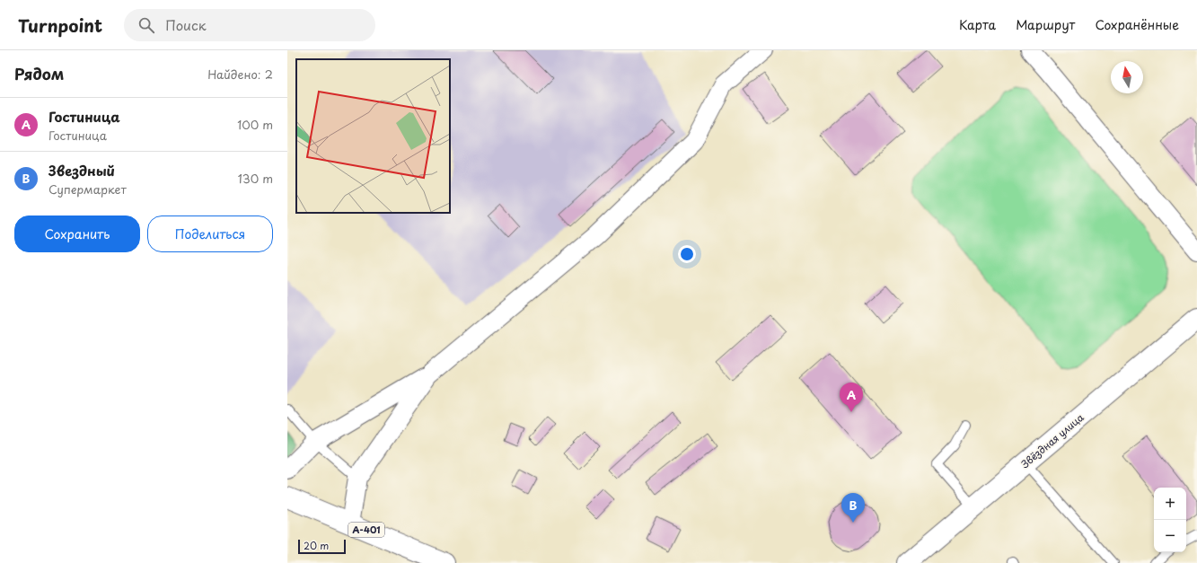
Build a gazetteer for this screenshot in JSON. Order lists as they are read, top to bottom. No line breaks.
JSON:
{"streets":{"street":["Звёздная улица","А-401"]},"scale_bar":"20 m","north":"top","page":{"header":"Turnpoint","search":"Поиск","nav":["Карта","Маршрут","Сохранённые"],"heading":["Рядом","Найдено: 2"],"list":[{"mark":"A","name":"Гостиница","note":"Гостиница","value":"100 m"},{"mark":"B","name":"Звездный","note":"Супермаркет","value":"130 m"}],"buttons":["Сохранить","Поделиться"],"pins":["A","B"],"map_buttons":["+","−"],"scale":"20 m"}}
